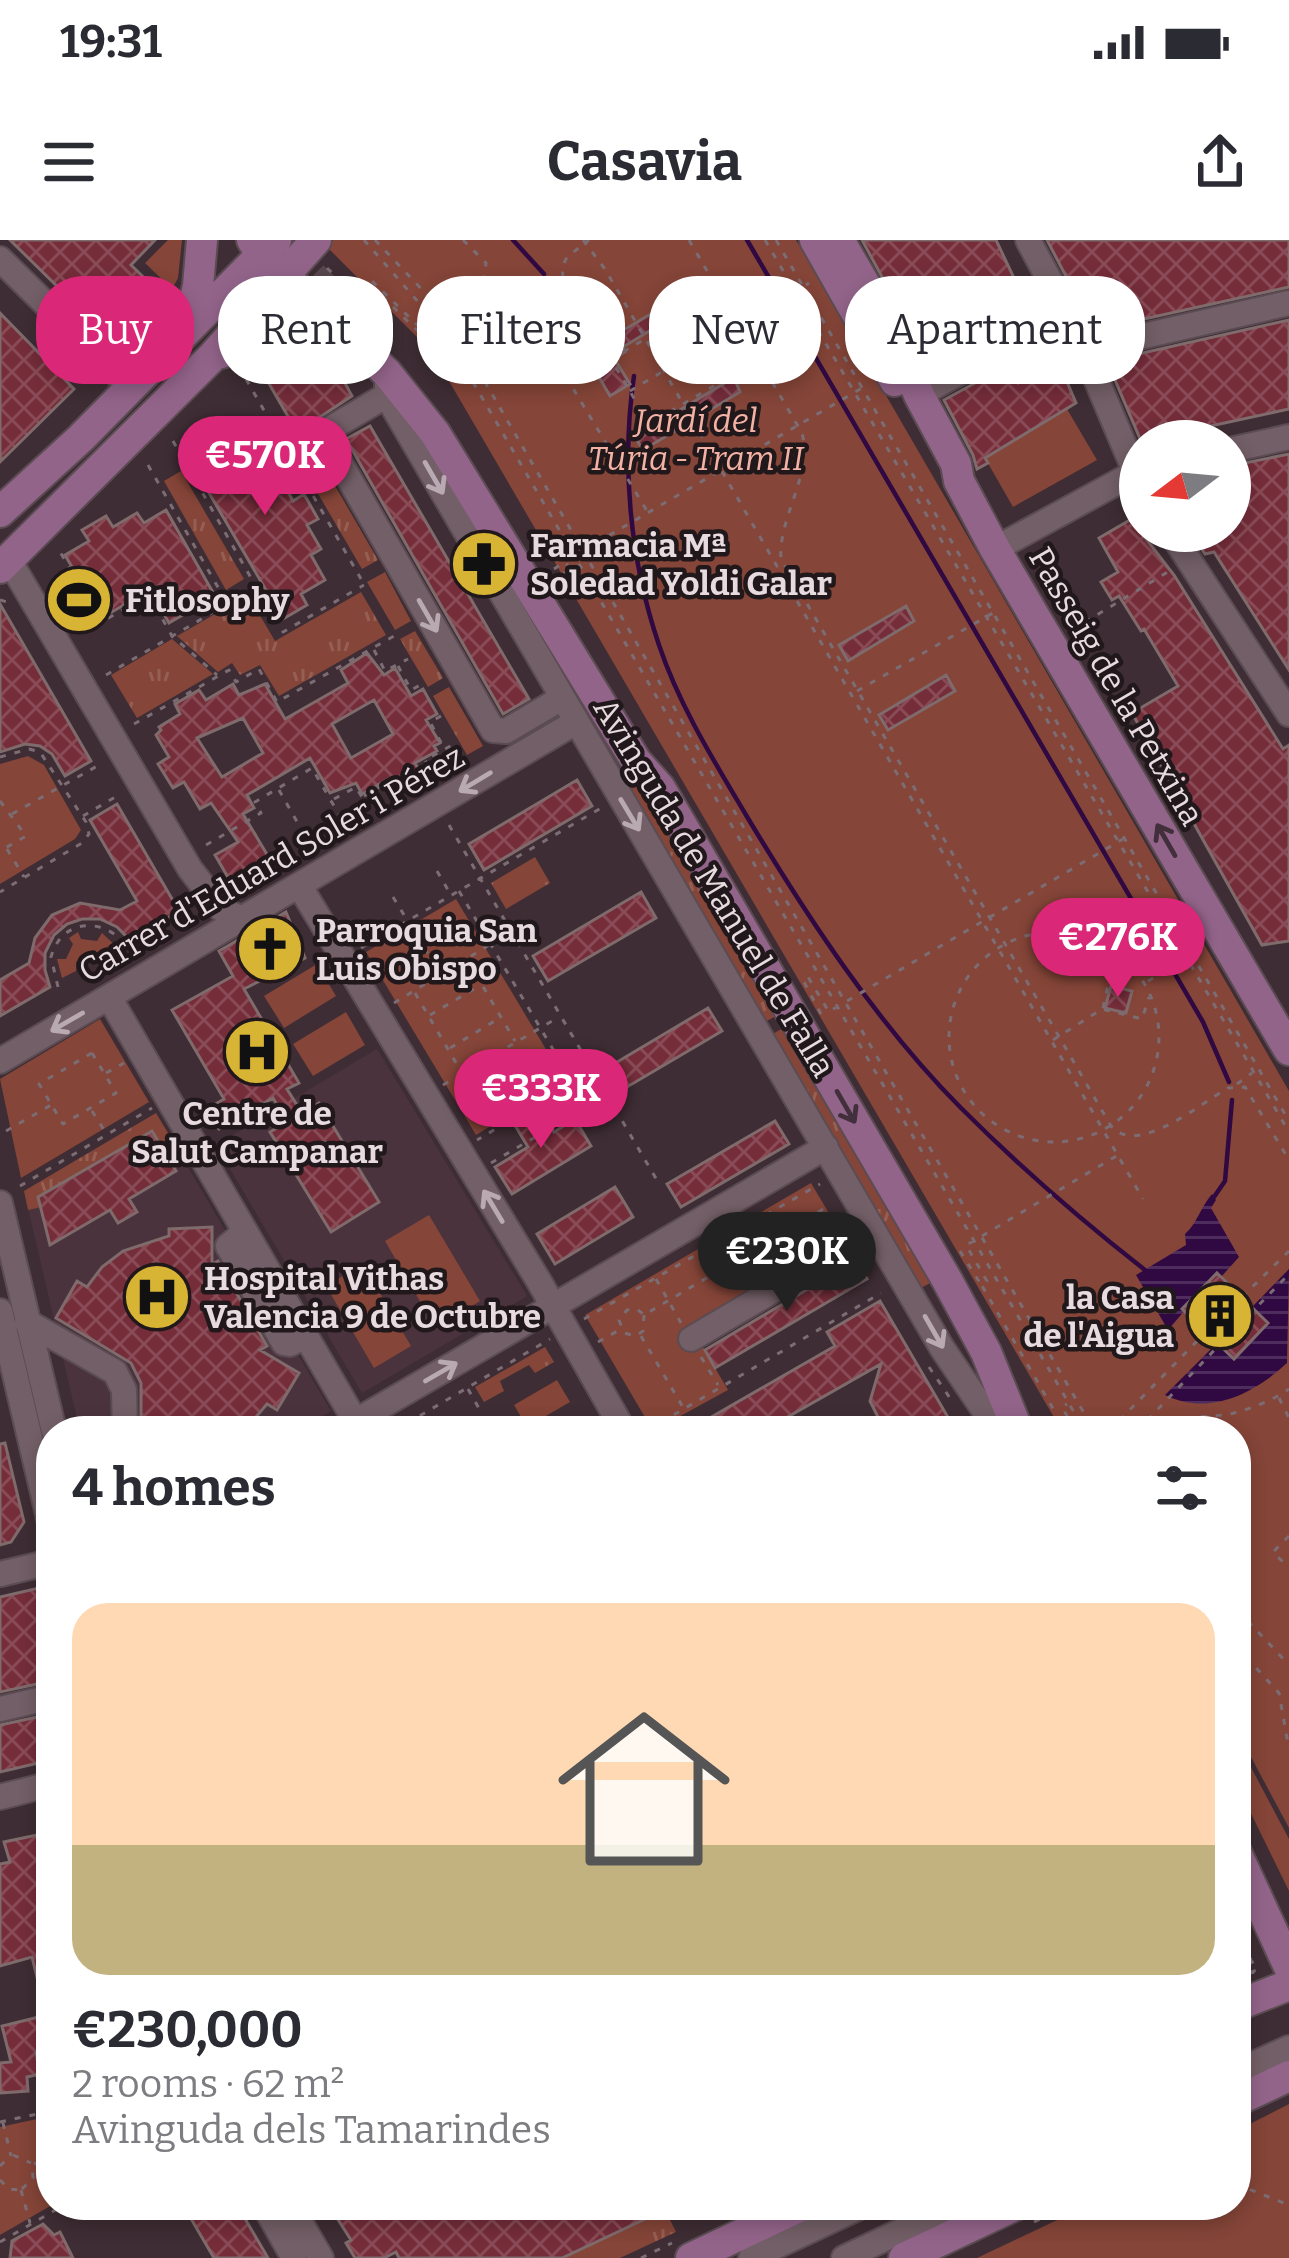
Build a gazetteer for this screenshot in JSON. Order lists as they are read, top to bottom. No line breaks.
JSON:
{"streets":{"main road":["Passeig de la Petxina","Avinguda de Manuel de Falla"],"street":["Carrer d'Eduard Soler i Pérez"]},"crossings":[["Carrer d'Eduard Soler i Pérez","Avinguda de Manuel de Falla"]],"one_way":["Passeig de la Petxina","Carrer d'Eduard Soler i Pérez"],"parks":["Jardí del Túria - Tram II"],"places":{"pharmacy":["Farmacia Mª Soledad Yoldi Galar"],"sports":["Fitlosophy"],"church":["Parroquia San Luis Obispo"],"hospital":["Centre de Salut Campanar","Hospital Vithas Valencia 9 de Octubre"],"building":["la Casa de l'Aigua"]},"north":"left","page":{"status":"19:31","header":"Casavia","chip":["Buy","Rent","Filters","New","Apartment"],"price":["€570K","€276K","€333K","€230K"],"heading":"4 homes","list":[{"name":"€230,000","note":"2 rooms · 62 m² · Avinguda dels Tamarindes"}]}}
